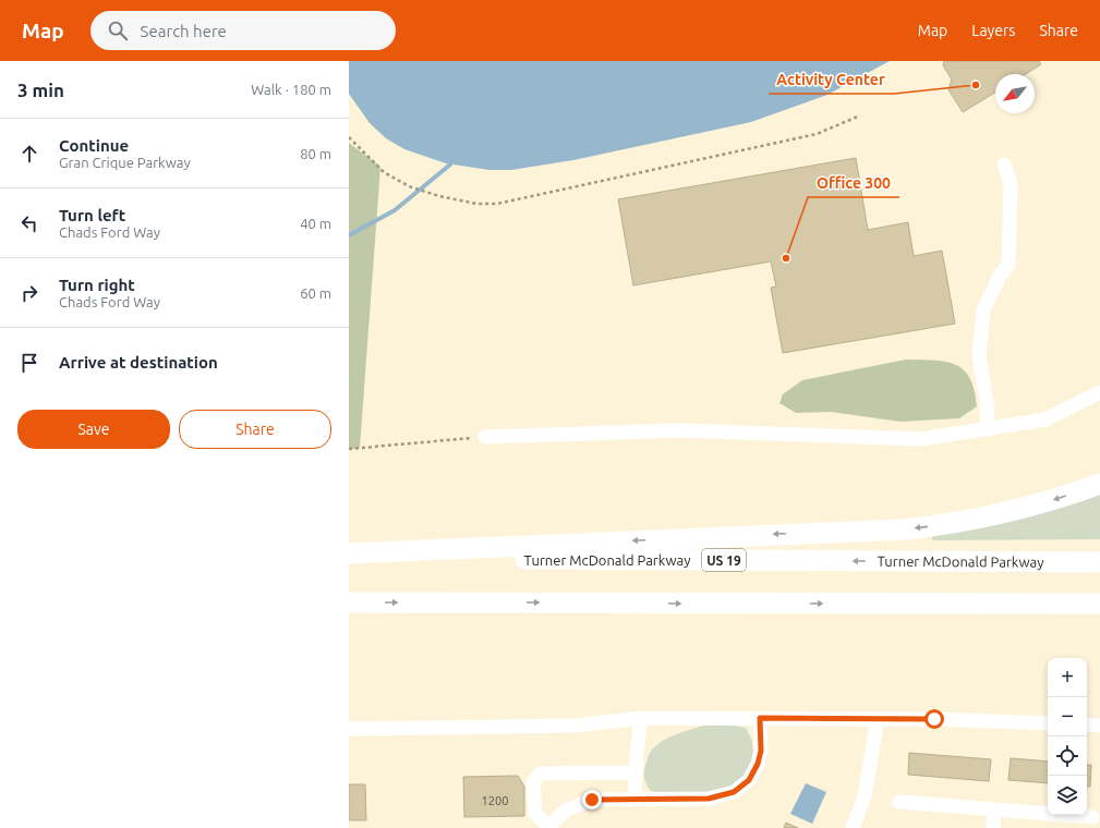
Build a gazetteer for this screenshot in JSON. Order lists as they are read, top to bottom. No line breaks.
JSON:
{"streets":{"highway":["Turner McDonald Parkway","US 19"]},"places":["Activity Center","Office 300"],"house_numbers":["1200"],"north":"bottom left","page":{"header":"Map","search":"Search here","nav":["Map","Layers","Share"],"heading":["3 min","Walk · 180 m"],"list":[["Continue","Gran Crique Parkway","80 m"],["Turn left","Chads Ford Way","40 m"],["Turn right","Chads Ford Way","60 m"],"Arrive at destination"],"buttons":["Save","Share"],"map_buttons":["+","−"]}}
